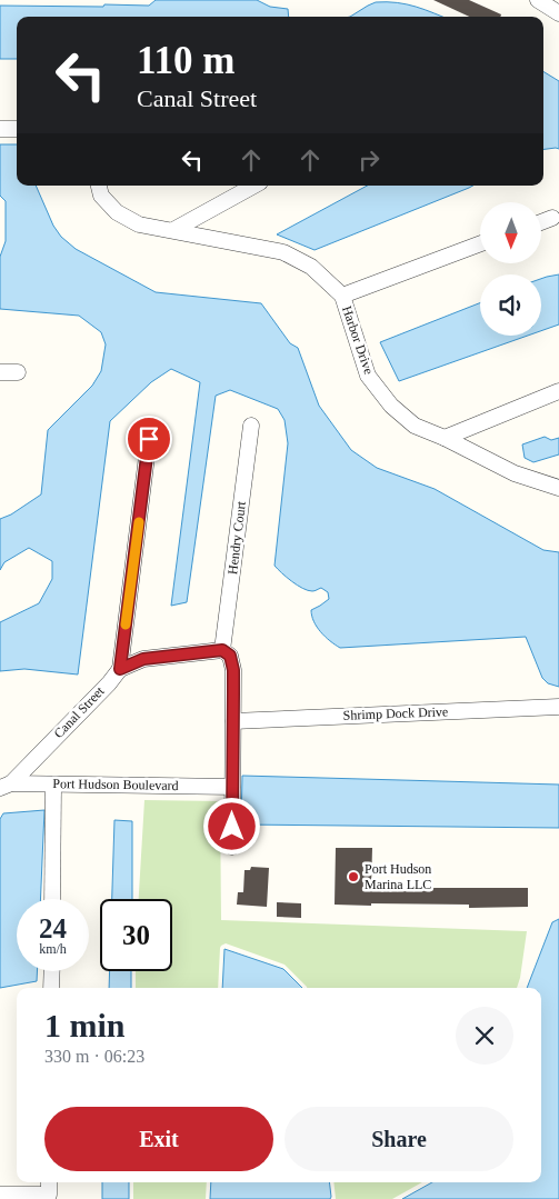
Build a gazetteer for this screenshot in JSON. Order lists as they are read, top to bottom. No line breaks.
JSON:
{"streets":{"street":["Harbor Drive","Hendry Court","Canal Street","Shrimp Dock Drive","Port Hudson Boulevard"]},"crossings":[["Hendry Court","Canal Street"],["Canal Street","Port Hudson Boulevard"]],"places":["Port Hudson Marina LLC"],"north":"bottom","page":{"turn":["110 m","Canal Street"],"speed":"24 km/h","limit":"30","heading":["1 min","330 m · 06:23"],"buttons":["Exit","Share"]}}
